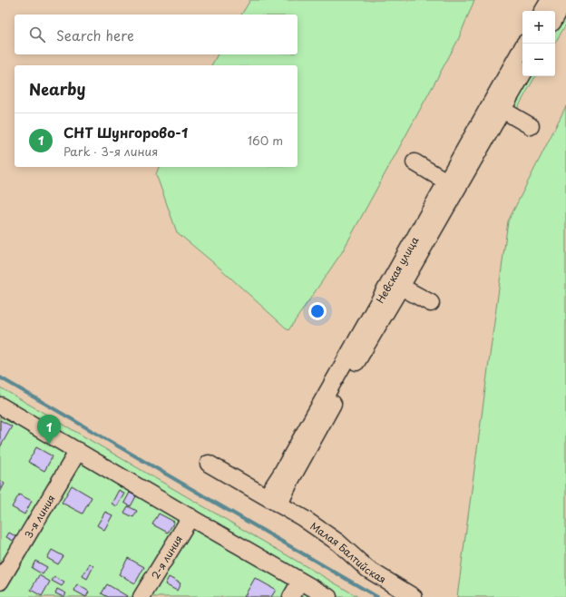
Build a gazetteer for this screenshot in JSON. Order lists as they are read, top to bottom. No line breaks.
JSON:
{"streets":{"street":["Невская улица","3-я линия","Малая Балтийская","2-я линия"]},"crossings":[["Невская улица","Малая Балтийская"]],"page":{"map_buttons":["+","−"],"search":"Search here","heading":"Nearby","list":[{"mark":"1","name":"СНТ Шунгорово-1","note":"Park · 3-я линия","value":"160 m"}],"pins":"1"}}
